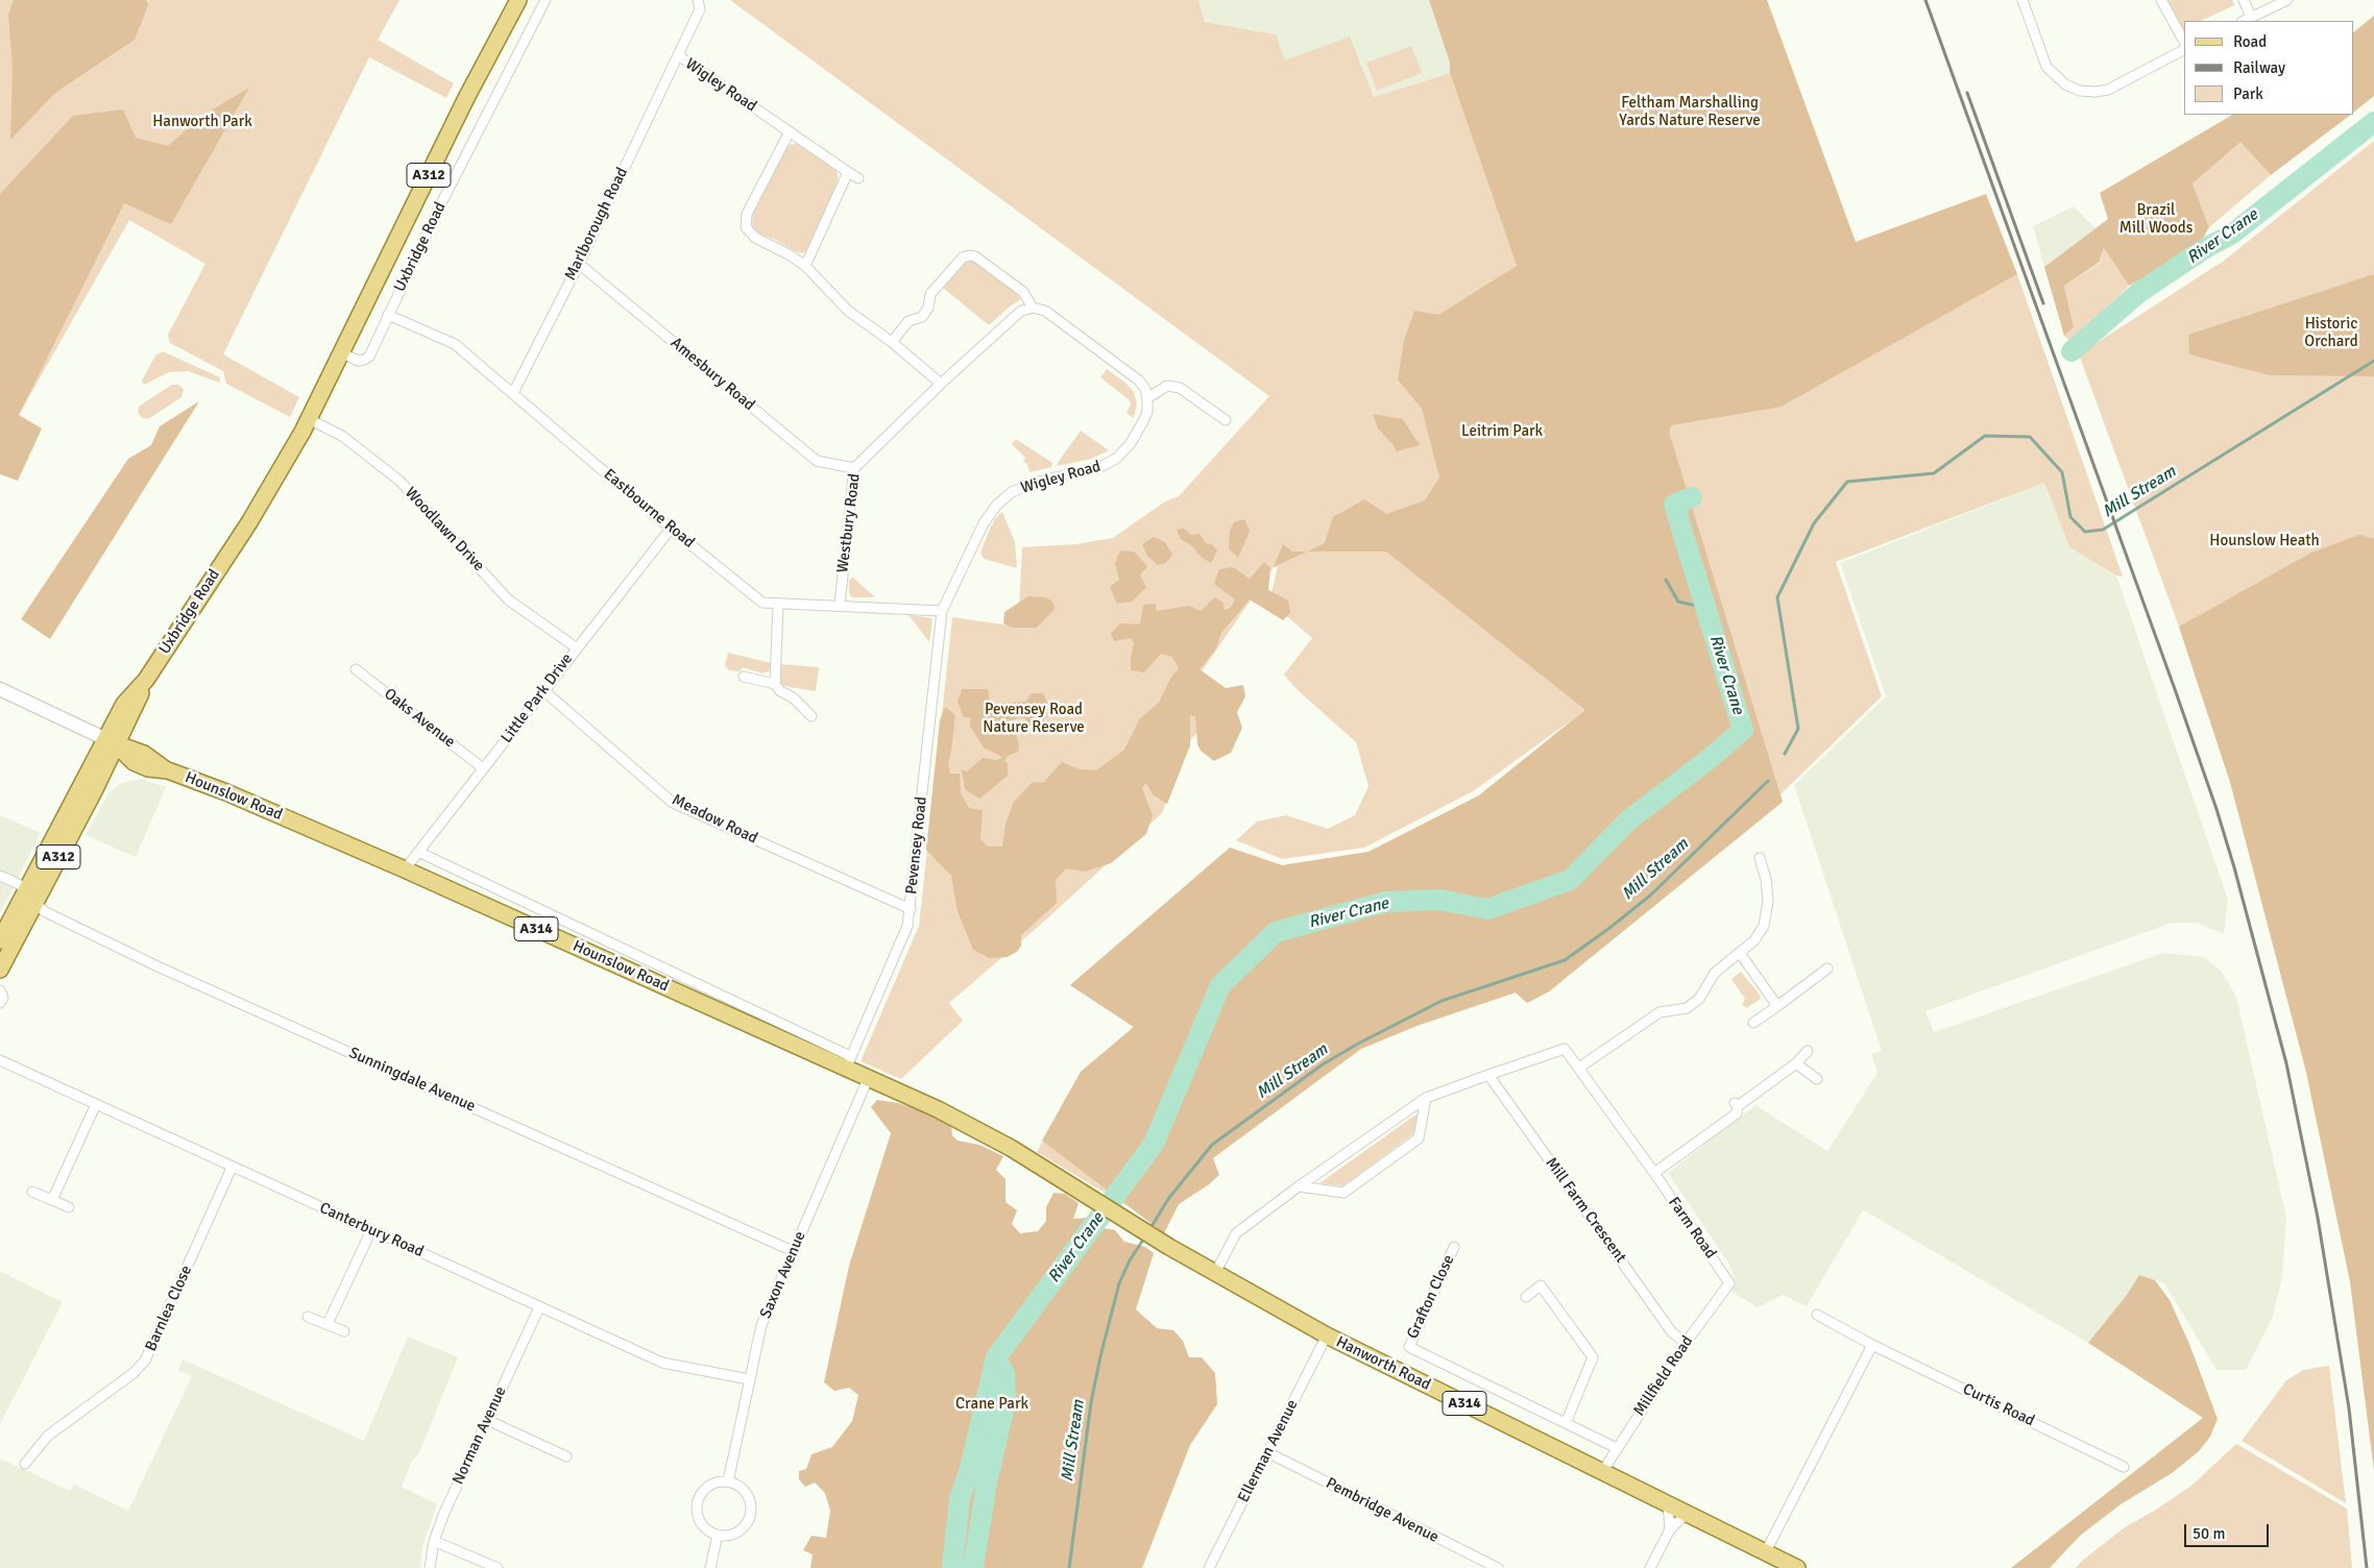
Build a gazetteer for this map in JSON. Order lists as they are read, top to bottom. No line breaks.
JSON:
{"streets":{"main road":["A312","Uxbridge Road","Hounslow Road","A314","Hanworth Road"],"street":["Wigley Road","Marlborough Road","Amesbury Road","Eastbourne Road","Westbury Road","Woodlawn Drive","Little Park Drive","Oaks Avenue","Meadow Road","Pevensey Road","Sunningdale Avenue","Mill Farm Crescent","Farm Road","Canterbury Road","Saxon Avenue","Grafton Close","Barnlea Close","Millfield Road","Curtis Road","Norman Avenue","Ellerman Avenue","Pembridge Avenue"]},"crossings":[["Wigley Road","Marlborough Road"],["Wigley Road","Eastbourne Road"],["Wigley Road","Pevensey Road"],["A312","Uxbridge Road"],["A312","Hounslow Road"],["A312","Sunningdale Avenue"],["Marlborough Road","Amesbury Road"],["Marlborough Road","Eastbourne Road"],["Uxbridge Road","Eastbourne Road"],["Uxbridge Road","Woodlawn Drive"],["Uxbridge Road","Hounslow Road"],["Amesbury Road","Westbury Road"],["Eastbourne Road","Westbury Road"],["Eastbourne Road","Little Park Drive"],["Eastbourne Road","Pevensey Road"],["Woodlawn Drive","Little Park Drive"],["Little Park Drive","Oaks Avenue"],["Little Park Drive","Hounslow Road"],["Little Park Drive","Meadow Road"],["Hounslow Road","Pevensey Road"],["Hounslow Road","Saxon Avenue"],["Hounslow Road","Hanworth Road"],["Meadow Road","Pevensey Road"],["Sunningdale Avenue","Saxon Avenue"],["Mill Farm Crescent","Farm Road"],["Mill Farm Crescent","Millfield Road"],["Farm Road","Millfield Road"],["Canterbury Road","Saxon Avenue"],["Canterbury Road","Barnlea Close"],["Canterbury Road","Norman Avenue"],["Grafton Close","Hanworth Road"],["Hanworth Road","Millfield Road"],["Hanworth Road","Ellerman Avenue"],["Ellerman Avenue","Pembridge Avenue"]],"water":["River Crane","Mill Stream"],"parks":["Feltham Marshalling Yards Nature Reserve","Hanworth Park","Brazil Mill Woods","Historic Orchard","Leitrim Park","Hounslow Heath","Pevensey Road Nature Reserve","Crane Park"],"legend":["Road","Railway","Park"],"scale_bar":"50 m"}
